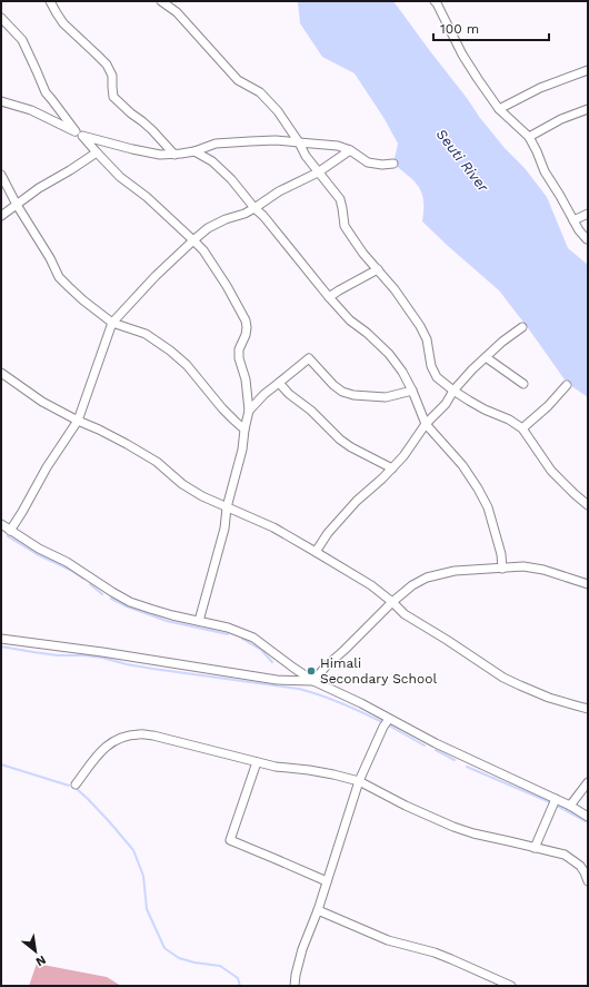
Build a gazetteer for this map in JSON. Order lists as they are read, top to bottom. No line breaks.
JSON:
{"water":["Seuti River"],"places":["Himali Secondary School"],"scale_bar":"100 m","north":"bottom right"}
